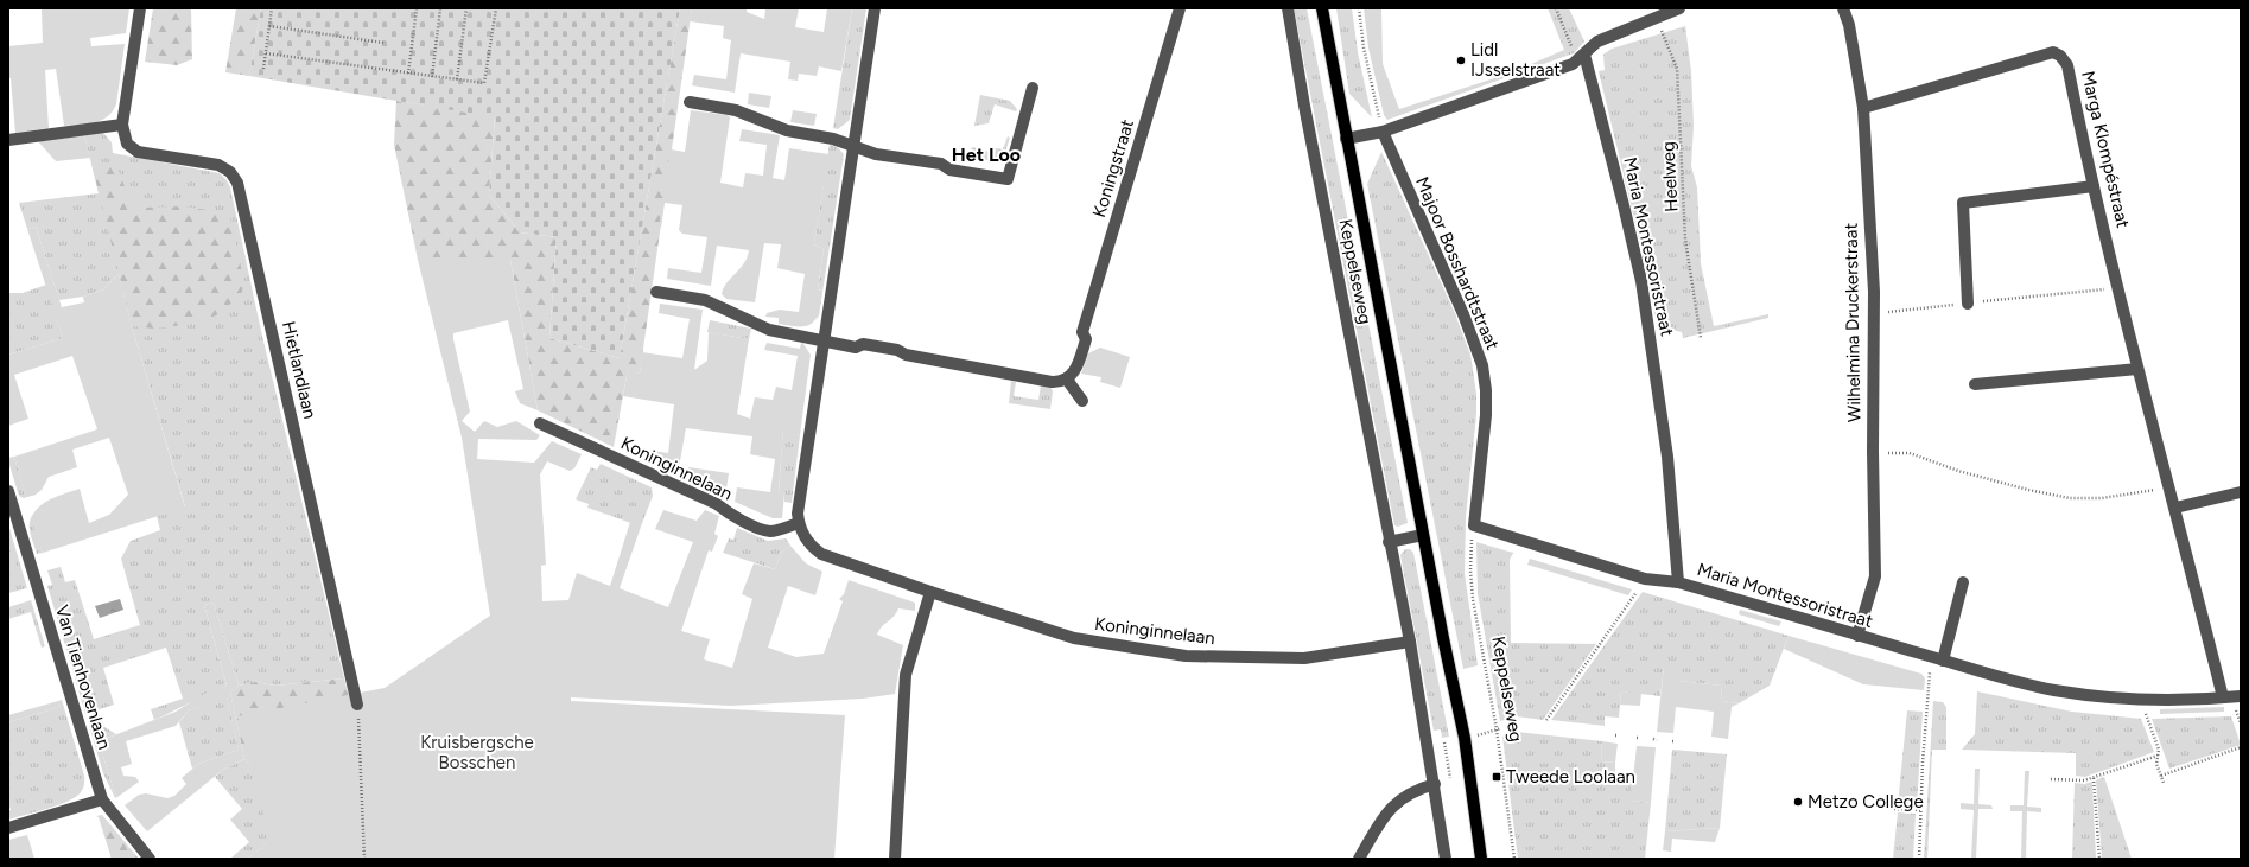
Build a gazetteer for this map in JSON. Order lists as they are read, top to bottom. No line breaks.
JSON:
{"streets":{"main road":["Keppelseweg"],"street":["Marga Klompéstraat","Koningstraat","Maria Montessoristraat","Majoor Bosshardtstraat","Wilhelmina Druckerstraat","Hietlandlaan","Koninginnelaan","Van Tienhovenlaan"],"path":["Heelweg"]},"crossings":[["Marga Klompéstraat","Maria Montessoristraat"],["Marga Klompéstraat","Wilhelmina Druckerstraat"],["Maria Montessoristraat","Wilhelmina Druckerstraat"],["Majoor Bosshardtstraat","Keppelseweg"],["Keppelseweg","Koninginnelaan"]],"districts":["Het Loo"],"parks":["Kruisbergsche Bosschen"],"places":{"other":["Lidl IJsselstraat","Metzo College"],"transit":["Tweede Loolaan"]}}
